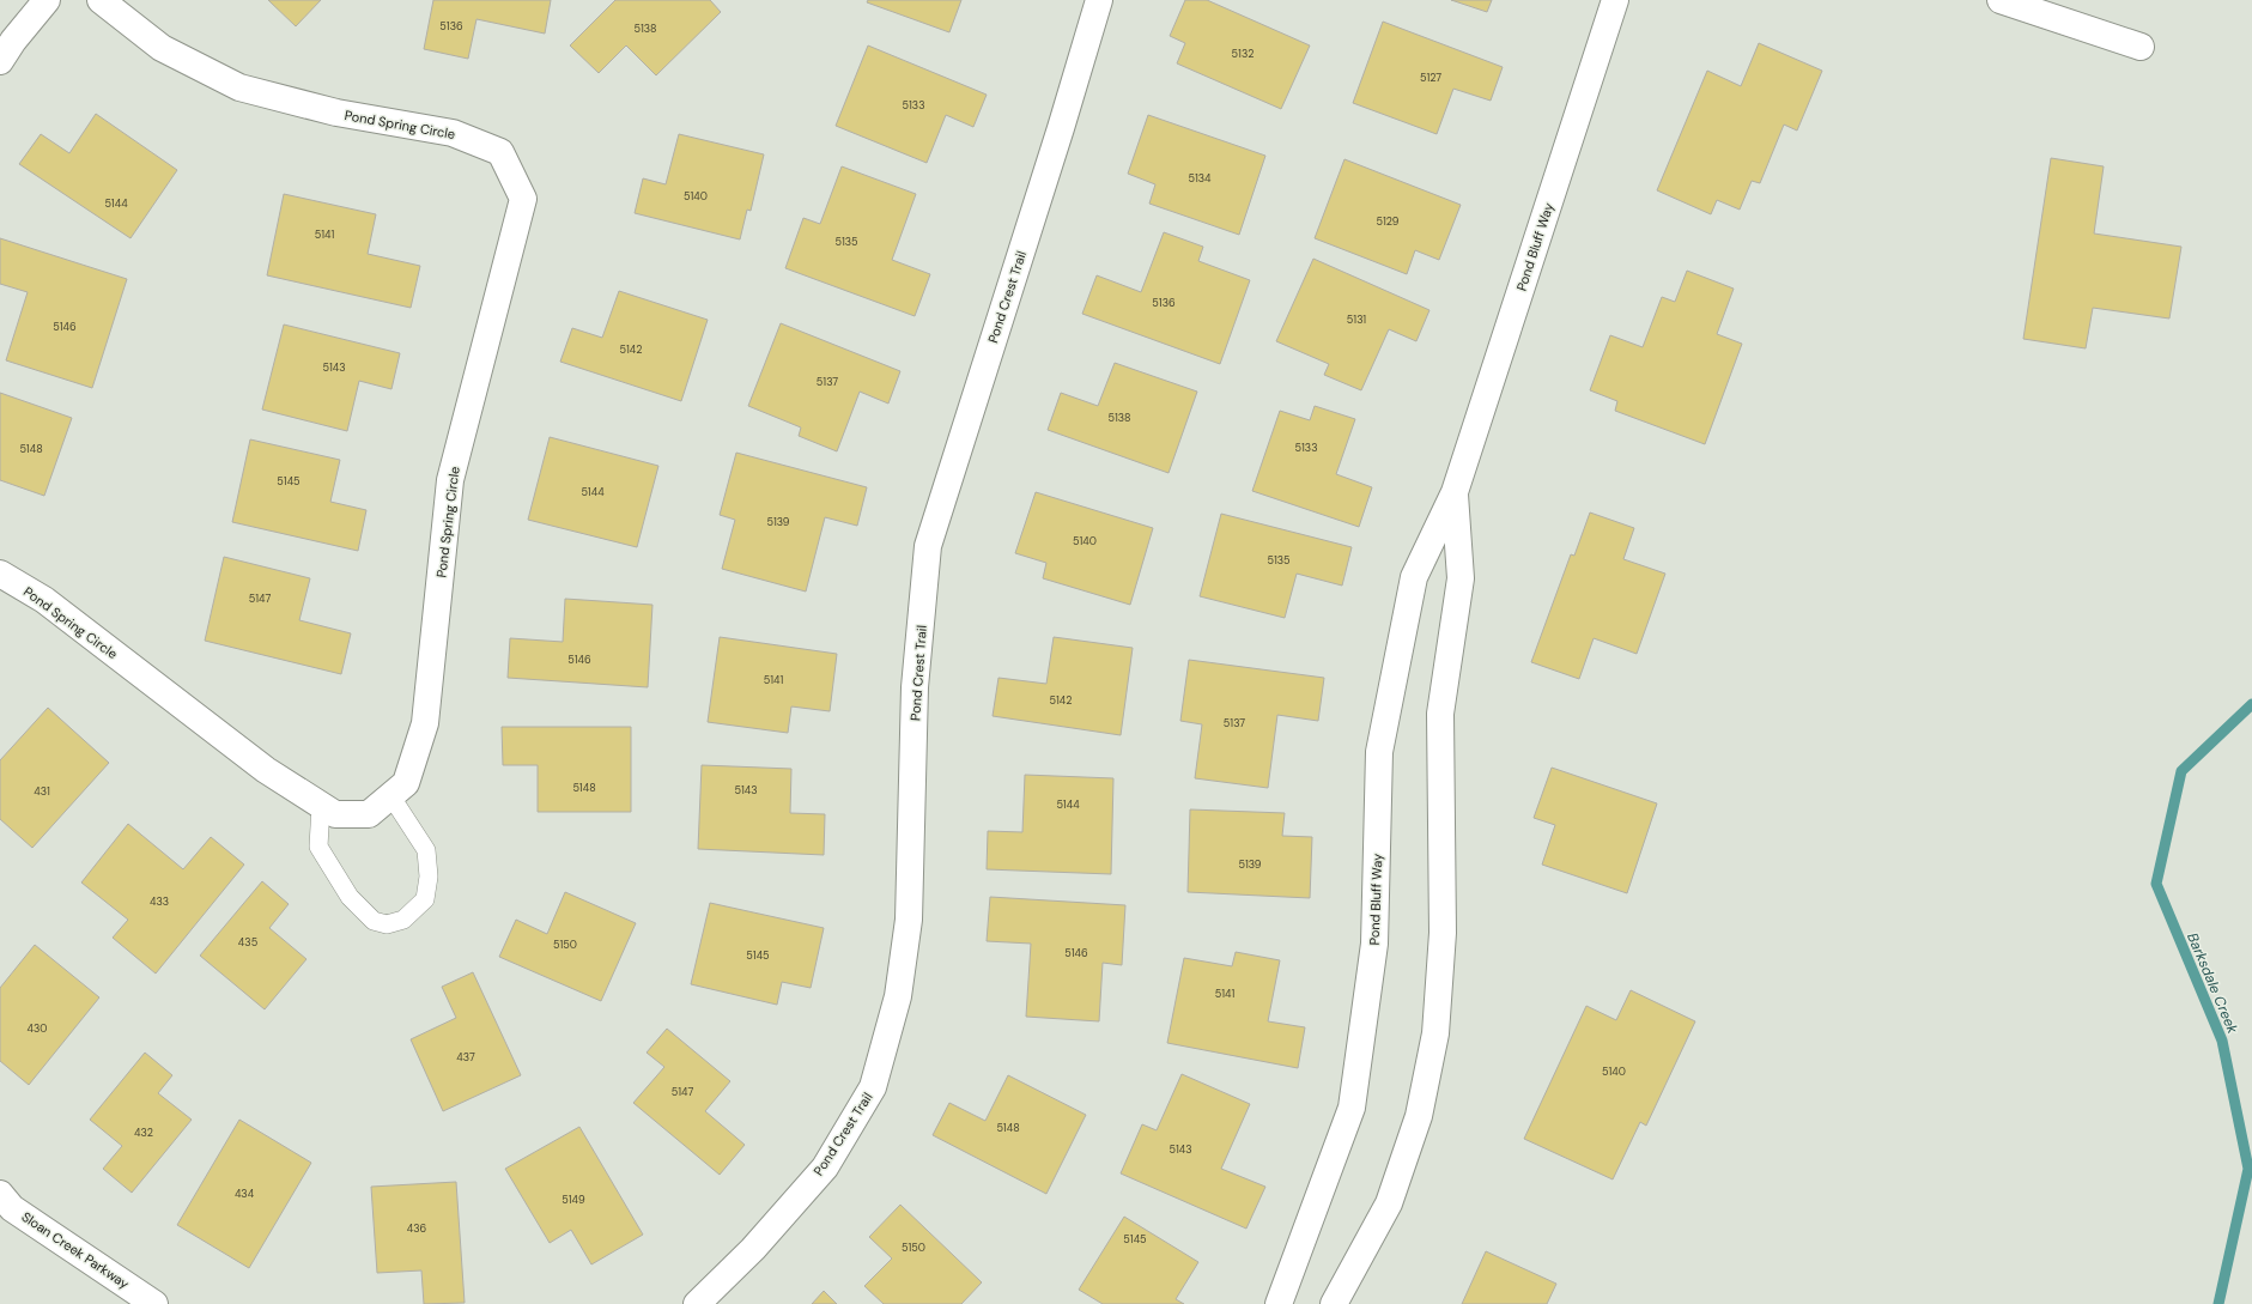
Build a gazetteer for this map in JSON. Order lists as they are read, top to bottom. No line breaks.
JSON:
{"streets":{"street":["Pond Spring Circle","Pond Bluff Way","Pond Crest Trail","Sloan Creek Parkway"]},"water":["Barksdale Creek"],"house_numbers":["5136","5138","5132","5127","5133","5134","5140","5144","5129","5141","5135","5136","5131","5146","5142","5143","5137","5138","5133","5148","5145","5144","5139","5140","5135","5147","5146","5141","5142","5137","5148","5143","431","5144","5139","433","435","5150","5146","5145","5141","430","437","5140","5147","5148","432","5143","434","5149","436","5145","5150"]}
